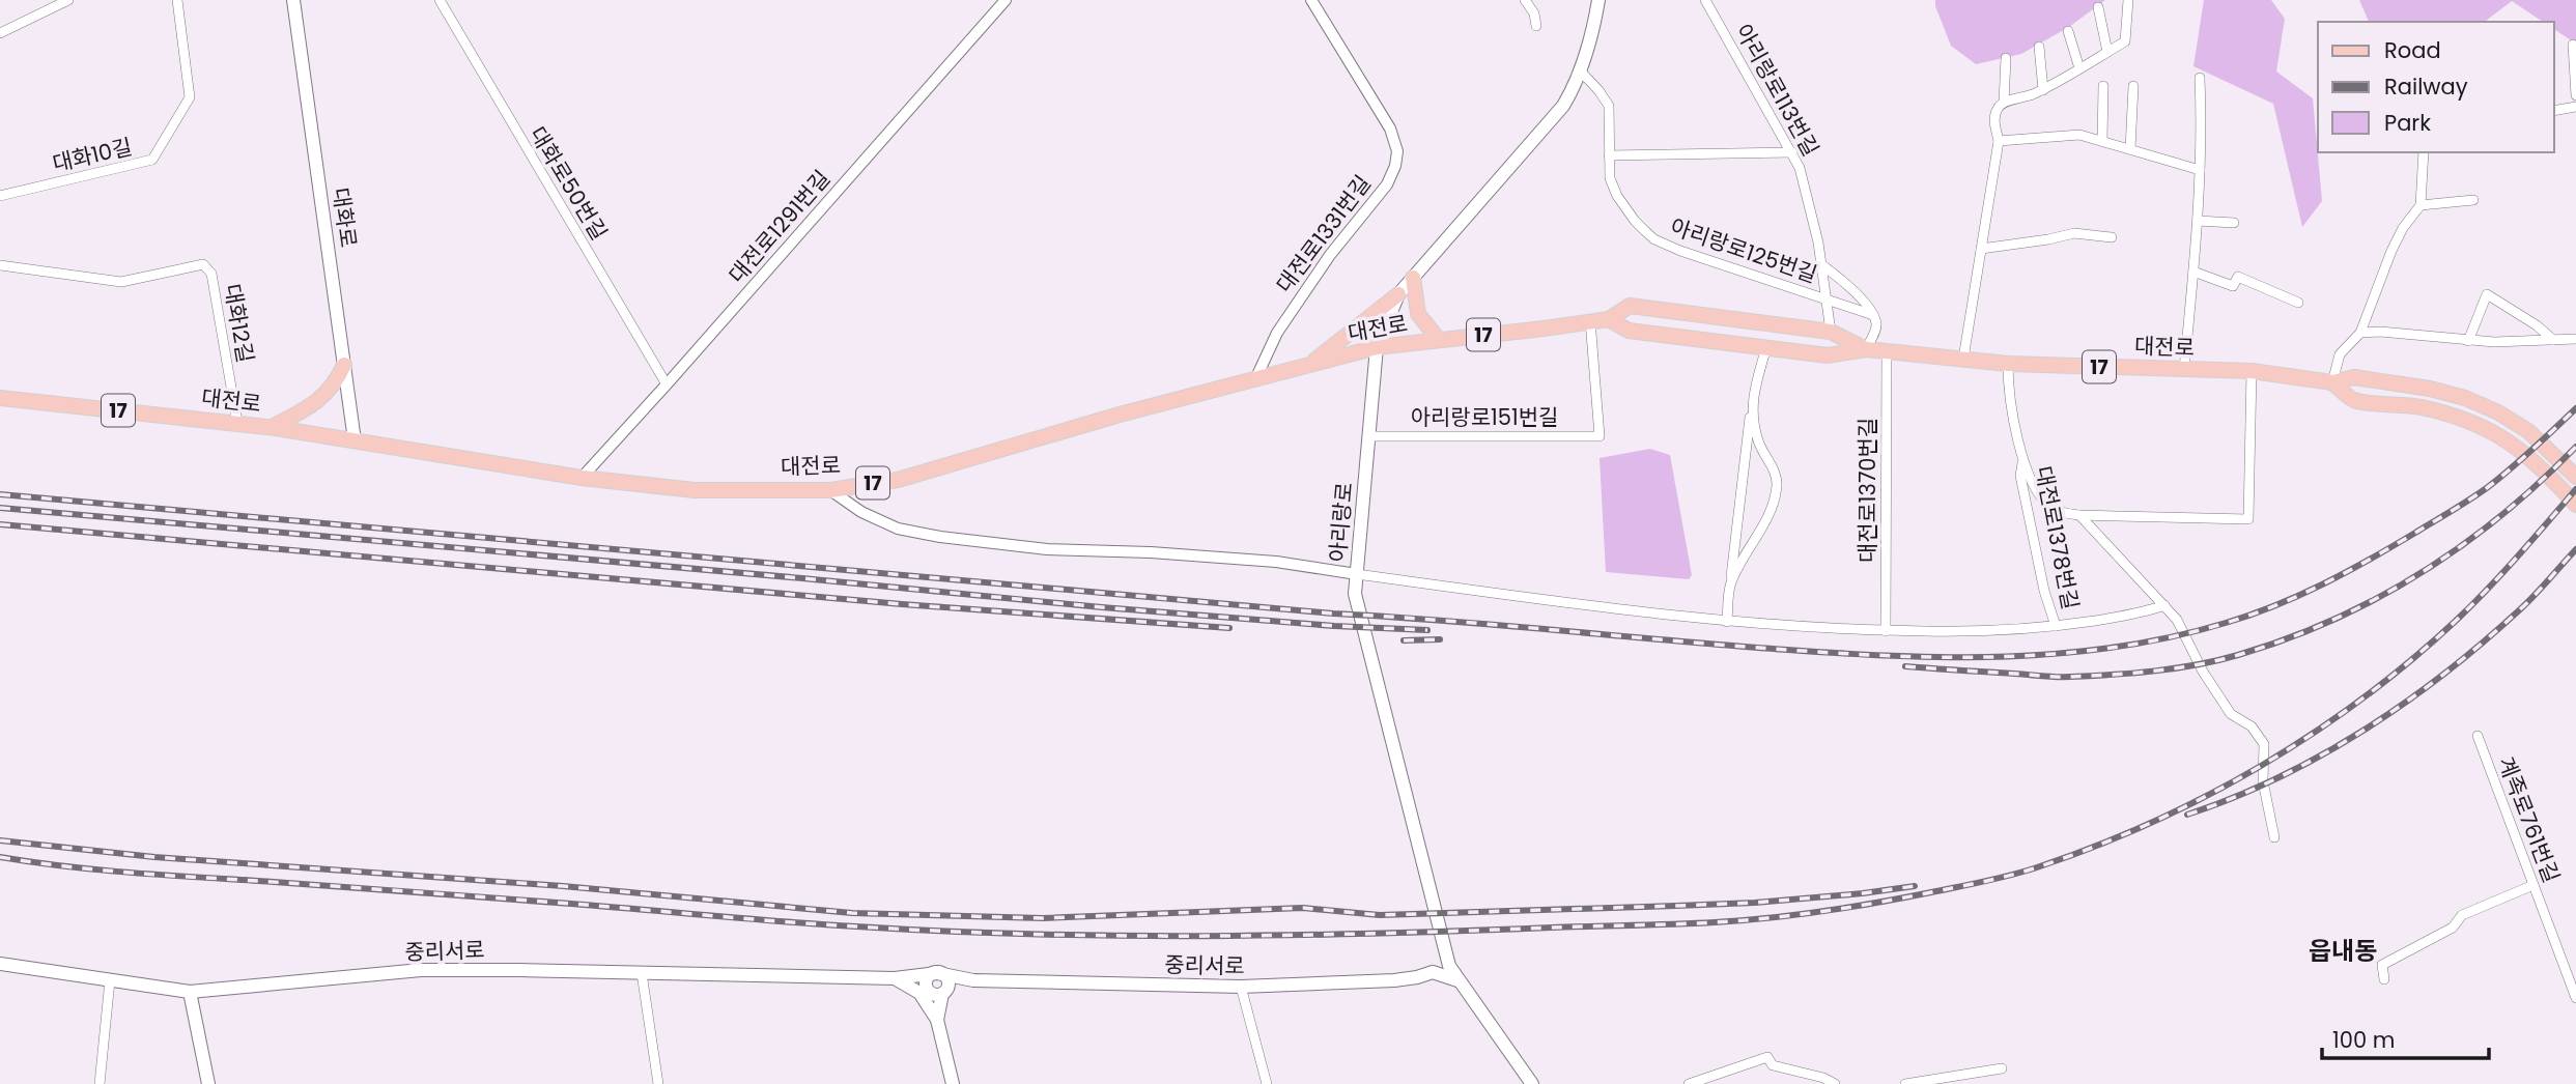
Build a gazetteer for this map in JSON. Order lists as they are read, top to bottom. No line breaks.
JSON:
{"streets":{"main road":["대화로","대전로","17","아리랑로","중리서로"],"street":["아리랑로113번길","대화10길","대화로50번길","대전로1291번길","대전로1331번길","아리랑로125번길","대화12길","아리랑로151번길","대전로1370번길","대전로1378번길","계족로761번길"]},"crossings":[["아리랑로113번길","아리랑로125번길"],["아리랑로113번길","대전로"],["대화로50번길","대전로1291번길"],["대화로","대전로"],["대전로1291번길","대전로"],["대전로1331번길","대전로"],["아리랑로125번길","아리랑로"],["대화12길","대전로"],["대전로","아리랑로151번길"],["대전로","대전로1370번길"],["대전로","아리랑로"],["대전로","대전로1378번길"],["아리랑로151번길","아리랑로"]],"districts":["읍내동"],"legend":["Road","Railway","Park"],"scale_bar":"100 m"}
